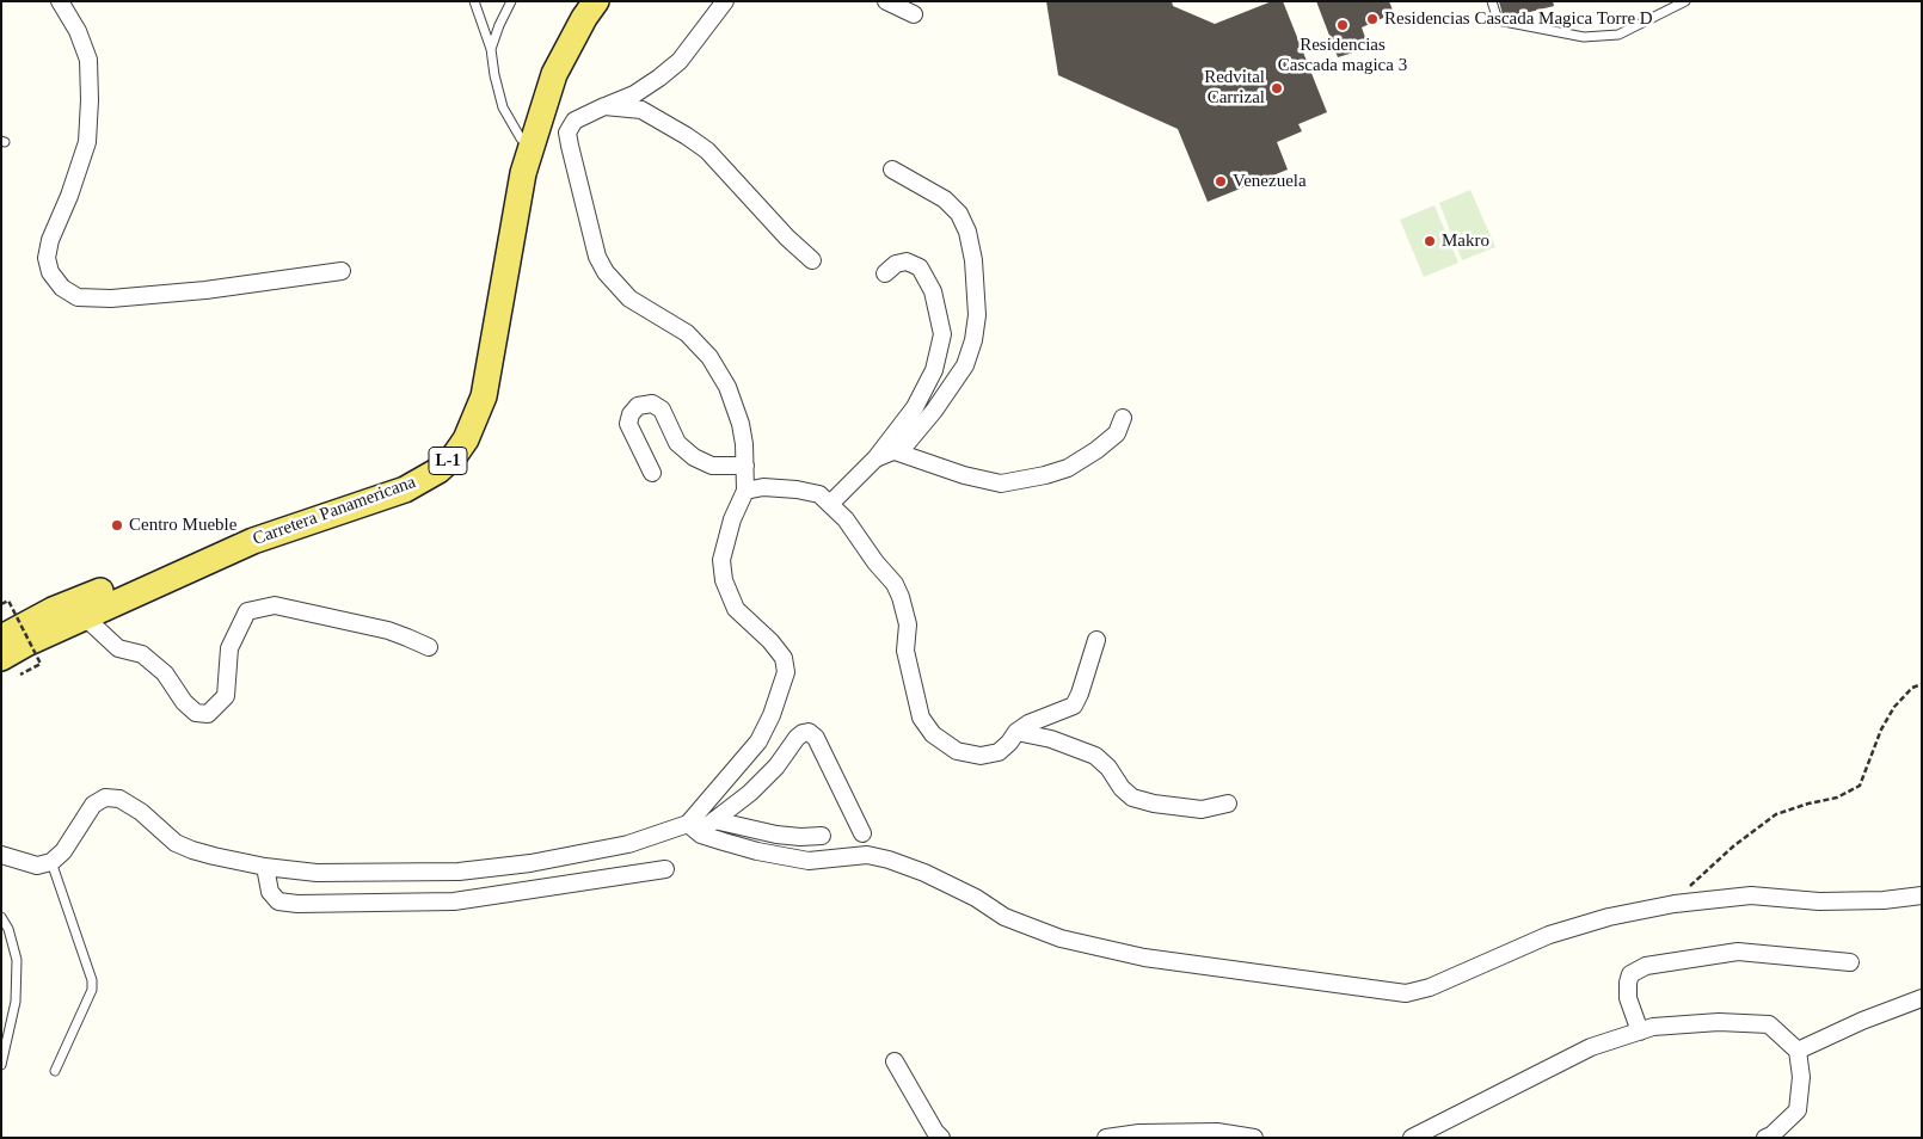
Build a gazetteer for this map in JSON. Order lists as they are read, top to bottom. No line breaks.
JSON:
{"streets":{"main road":["L-1","Carretera Panamericana"]},"places":["Residencias Cascada Magica Torre D","Residencias Cascada magica 3","Redvital Carrizal","Venezuela","Makro","Centro Mueble"]}
